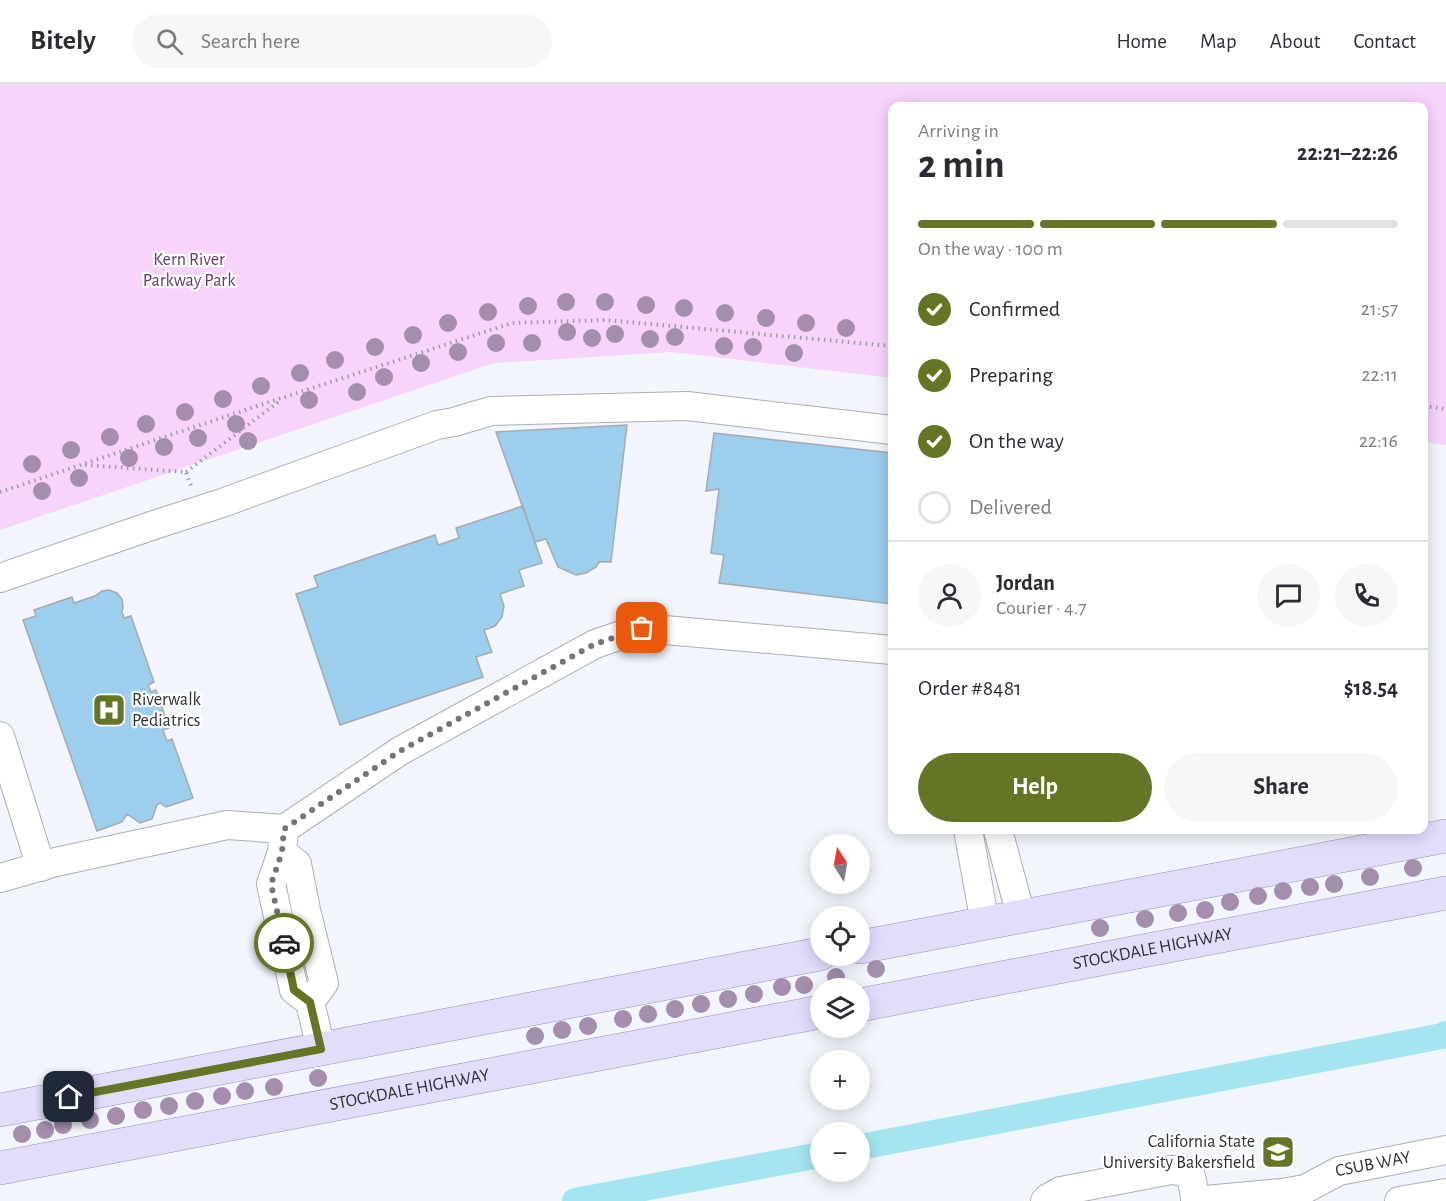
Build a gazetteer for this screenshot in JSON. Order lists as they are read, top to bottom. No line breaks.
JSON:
{"streets":{"main road":["STOCKDALE HIGHWAY"],"street":["CSUB WAY"]},"parks":["Kern River Parkway Park"],"places":{"hospital":["Riverwalk Pediatrics"],"school or university":["California State University Bakersfield"]},"north":"top","page":{"header":"Bitely","search":"Search here","nav":["Home","Map","About","Contact"],"heading":["2 min","Arriving in","22:21–22:26"],"panel":["Jordan","Courier · 4.7","Order #8481","$18.54"],"bar":"On the way · 100 m","list":[["Confirmed","21:57"],["Preparing","22:11"],["On the way","22:16"],"Delivered"],"buttons":["Help","Share"],"map_buttons":["+","−"]}}
